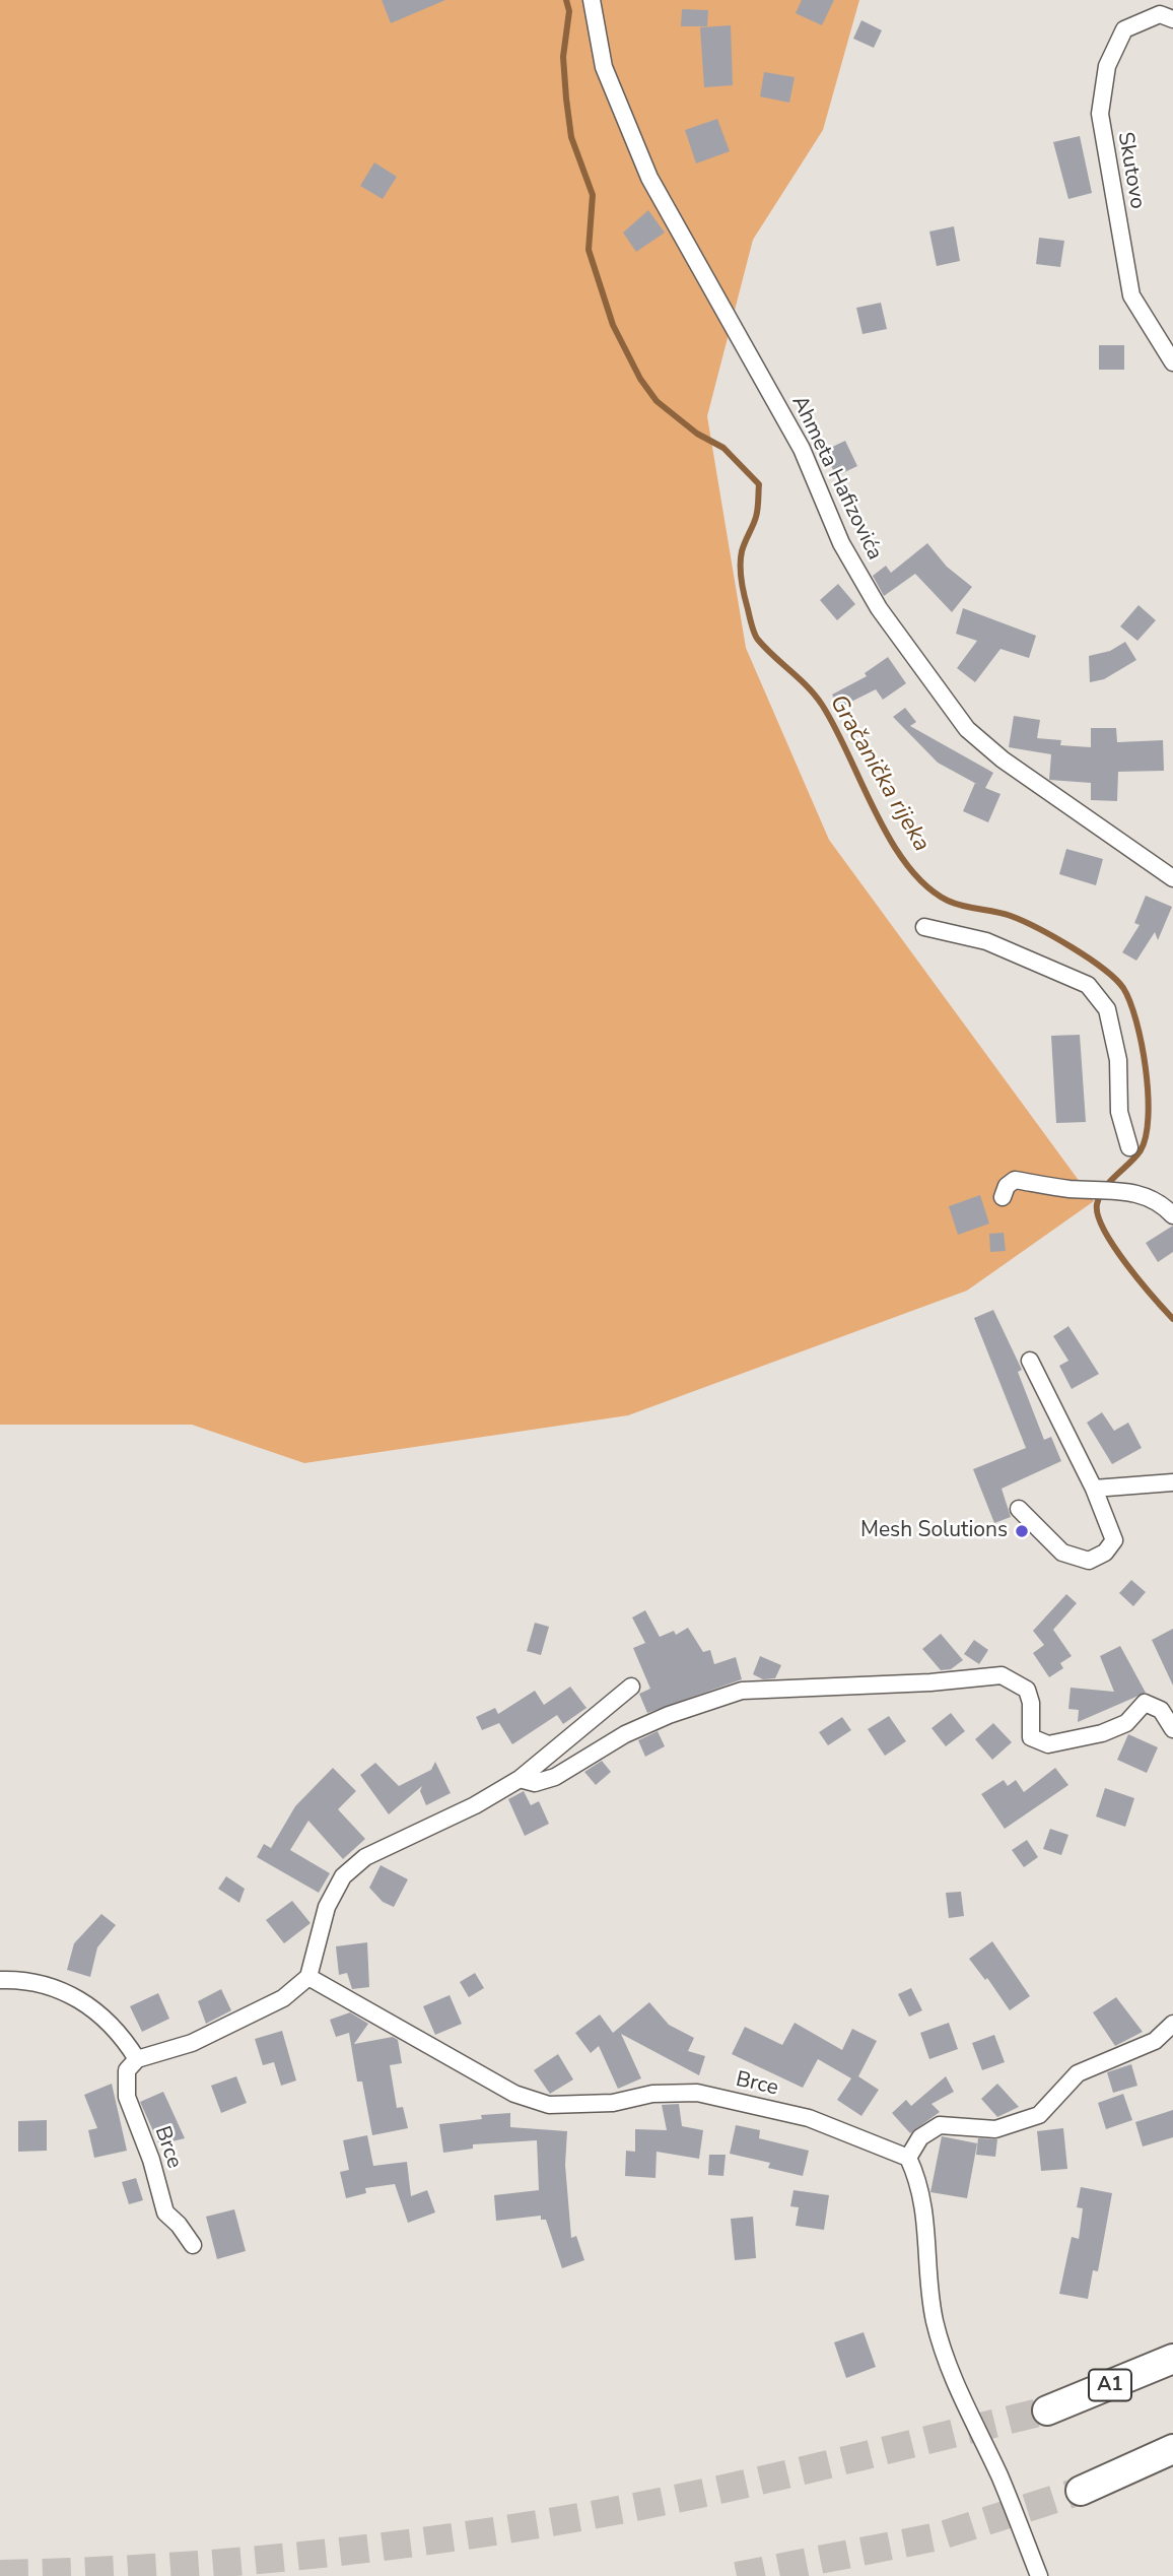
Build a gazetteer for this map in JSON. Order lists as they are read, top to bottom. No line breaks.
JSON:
{"streets":{"highway":["A1"],"street":["Skutovo","Ahmeta Hafizovića","Brce"]},"water":["Gračanička rijeka"],"places":["Mesh Solutions"]}
